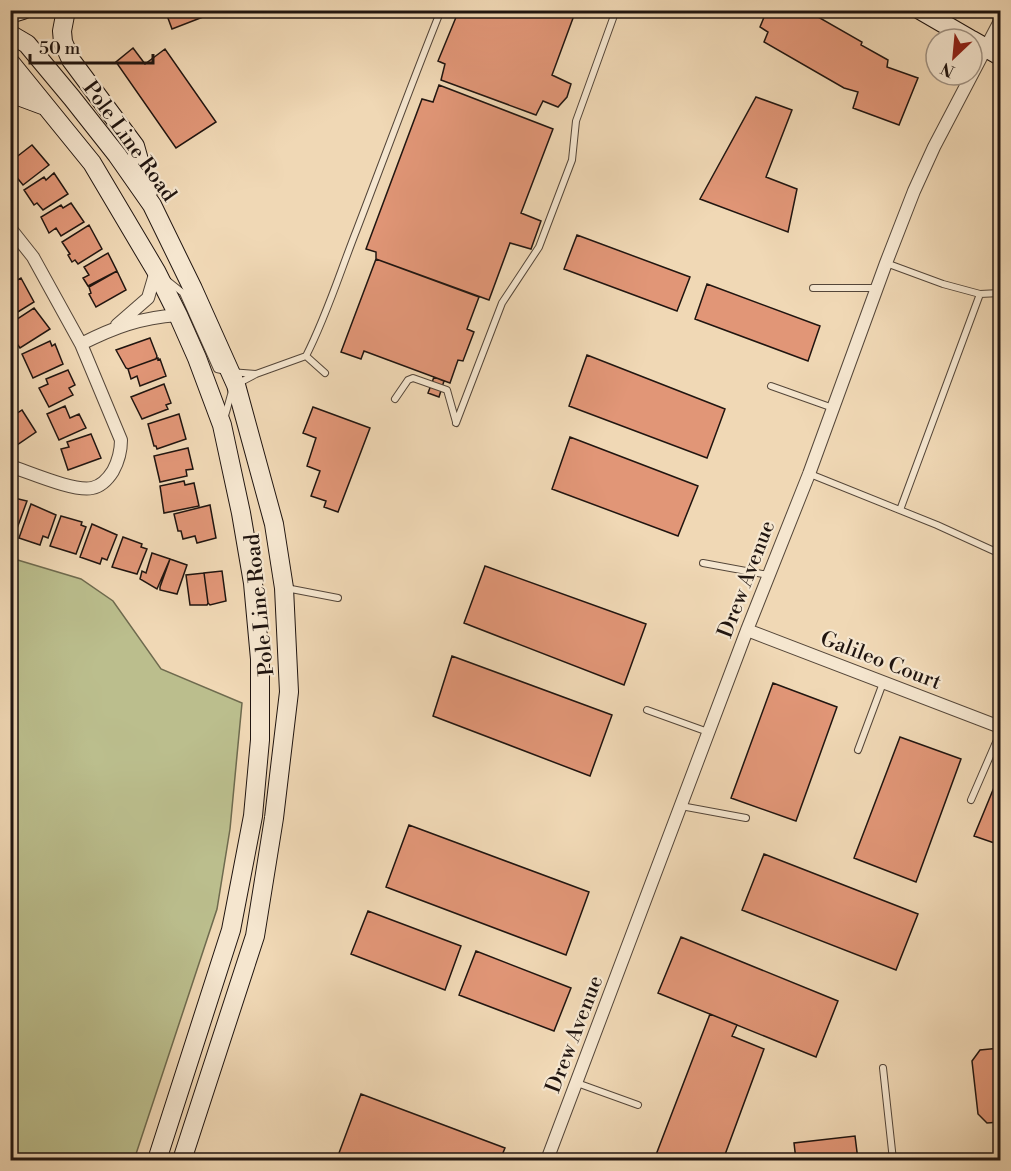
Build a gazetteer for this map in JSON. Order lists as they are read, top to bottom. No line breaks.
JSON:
{"streets":{"main road":["Pole Line Road"],"street":["Drew Avenue","Galileo Court"]},"crossings":[["Drew Avenue","Galileo Court"]],"scale_bar":"50 m","north":"bottom left"}
